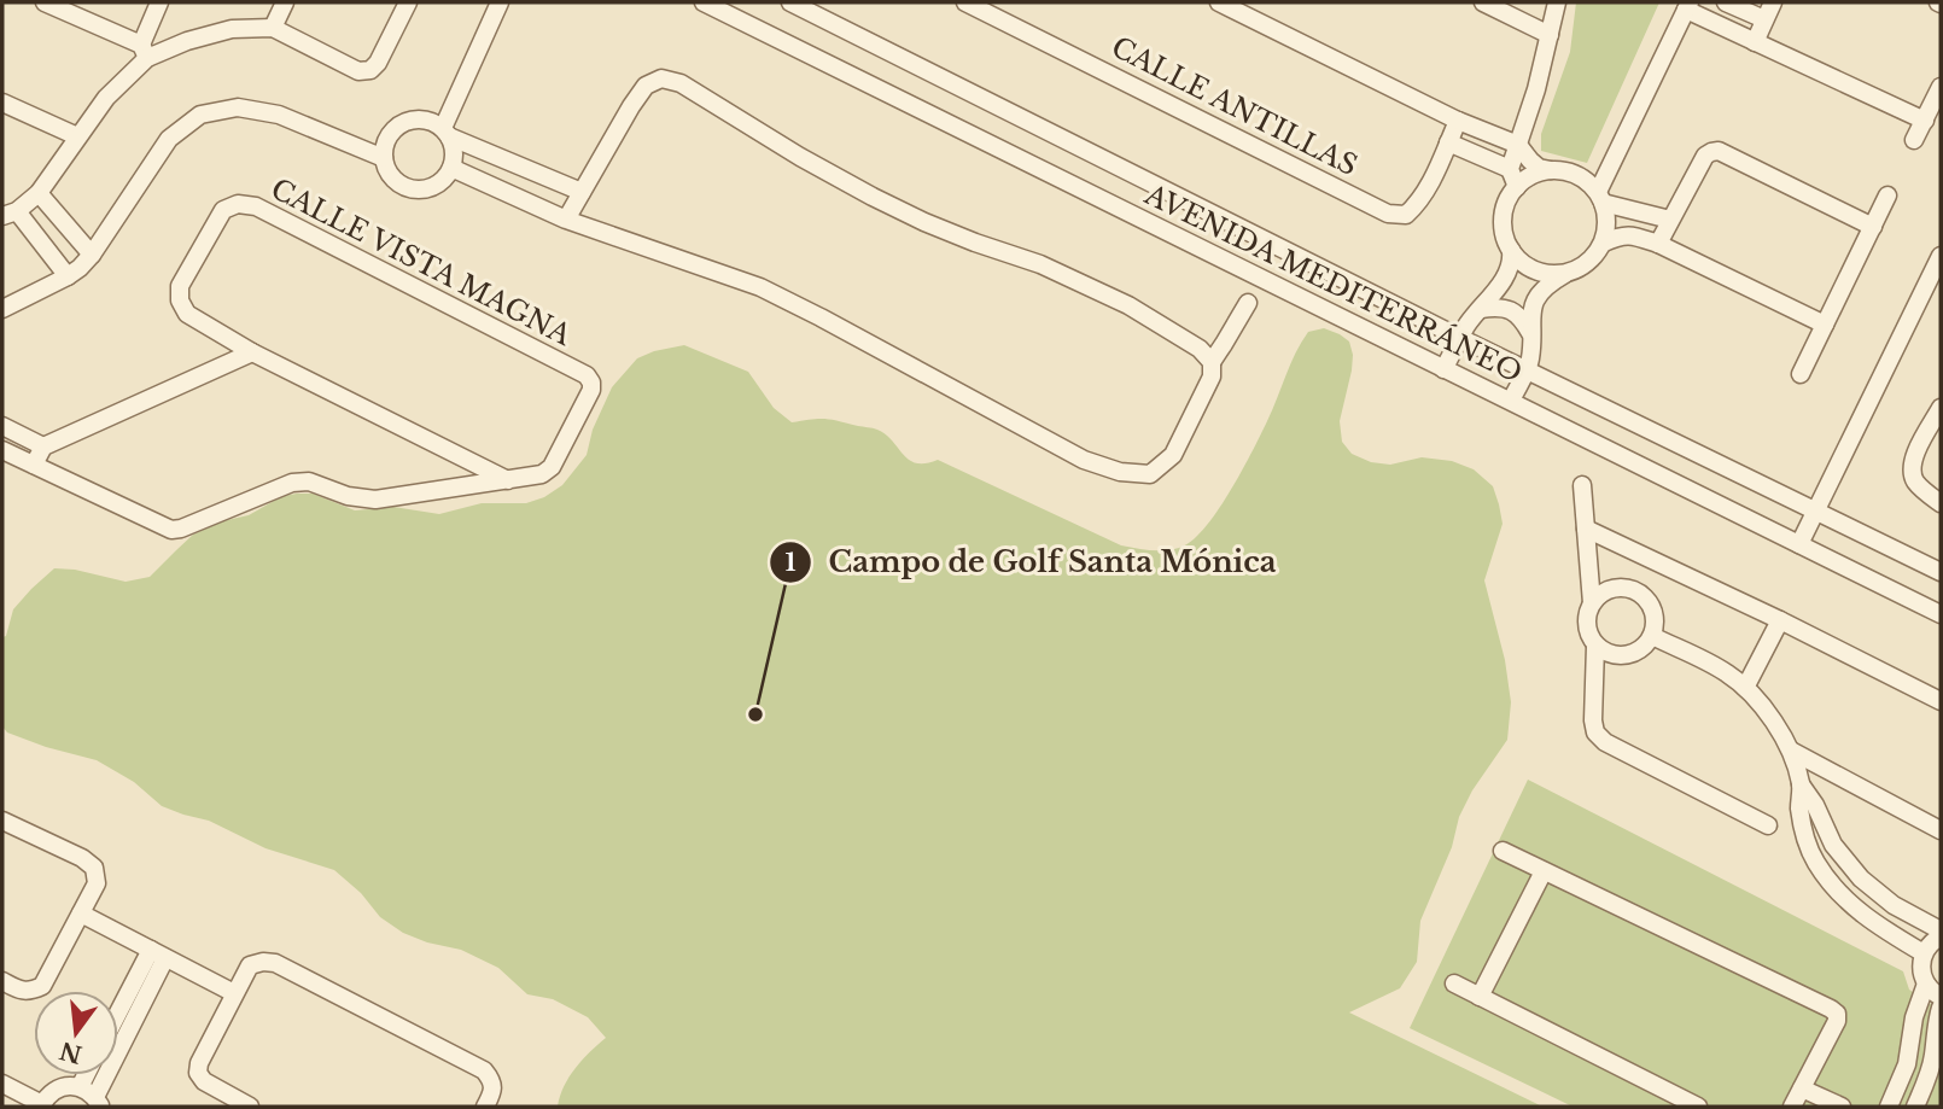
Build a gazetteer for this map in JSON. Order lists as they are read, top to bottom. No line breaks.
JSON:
{"streets":{"street":["CALLE ANTILLAS","CALLE VISTA MAGNA","AVENIDA MEDITERRÁNEO"]},"places":["Campo de Golf Santa Mónica"],"north":"bottom"}
